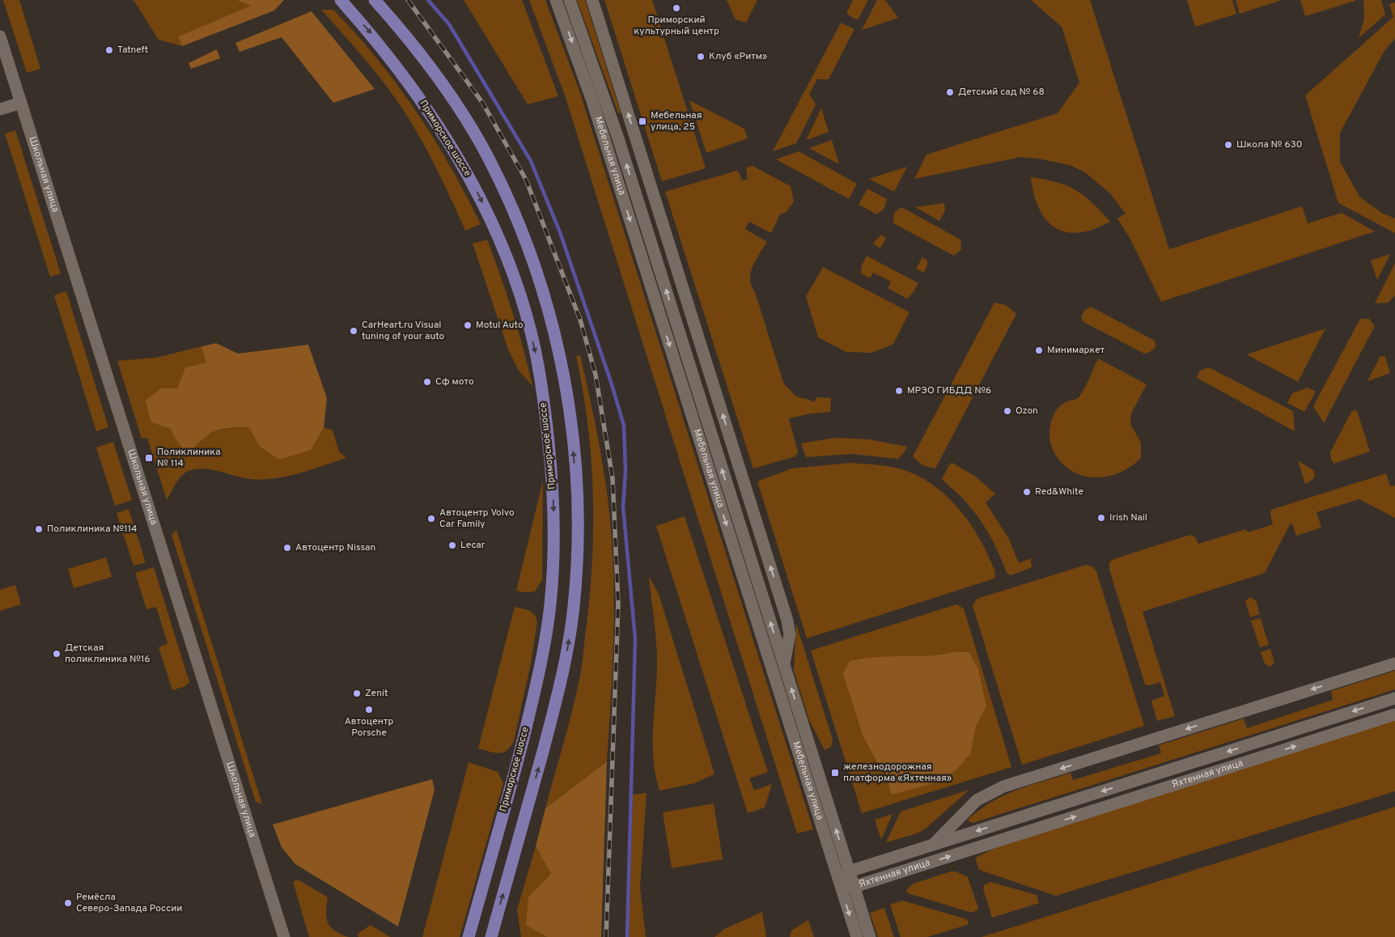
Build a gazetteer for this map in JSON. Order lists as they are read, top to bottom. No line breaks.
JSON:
{"streets":{"main road":["Приморское шоссе"],"street":["Мебельная улица","Школьная улица","Яхтенная улица"]},"crossings":[["Мебельная улица","Яхтенная улица"]],"places":{"other":["Приморский культурный центр","Tatneft","Клуб «Ритм»","Детский сад № 68","Школа № 630","Motul Auto","CarHeart.ru Visual tuning of your auto","Минимаркет","Сф мото","МРЭО ГИБДД №6","Ozon","Red&White","Irish Nail","Автоцентр Volvo Car Family","Поликлиника №114","Lecar","Автоцентр Nissan","Детская поликлиника №16","Zenit","Автоцентр Porsche","Ремёсла Северо-Запада России"],"transit":["Мебельная улица, 25","Поликлиника № 114","железнодорожная платформа «Яхтенная»"]}}
